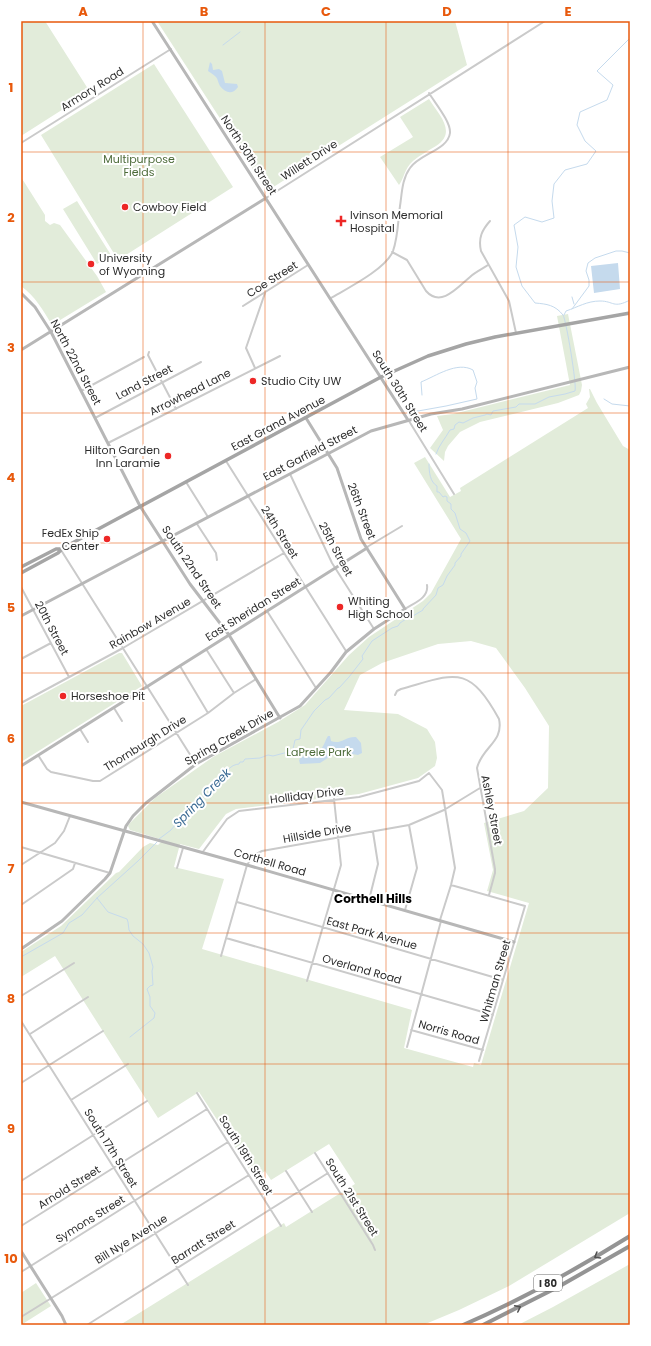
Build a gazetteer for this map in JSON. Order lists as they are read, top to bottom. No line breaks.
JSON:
{"streets":{"highway":["I 80"],"main road":["East Grand Avenue"],"street":["Armory Road","North 30th Street","Willett Drive","Coe Street","North 22nd Street","Land Street","South 30th Street","Arrowhead Lane","East Garfield Street","26th Street","24th Street","25th Street","South 22nd Street","East Sheridan Street","Rainbow Avenue","20th Street","Spring Creek Drive","Thornburgh Drive","Holliday Drive","Ashley Street","Hillside Drive","Corthell Road","East Park Avenue","Overland Road","Whitman Street","Norris Road","South 17th Street","South 19th Street","Arnold Street","South 21st Street","Symons Street","Bill Nye Avenue","Barratt Street"]},"crossings":[["Armory Road","North 30th Street"],["North 30th Street","Willett Drive"],["North 30th Street","Coe Street"],["North 30th Street","South 30th Street"],["Willett Drive","North 22nd Street"],["North 22nd Street","Land Street"],["North 22nd Street","Arrowhead Lane"],["North 22nd Street","South 22nd Street"],["South 30th Street","East Grand Avenue"],["South 30th Street","East Garfield Street"],["Arrowhead Lane","South 22nd Street"],["East Grand Avenue","26th Street"],["East Grand Avenue","24th Street"],["East Grand Avenue","South 22nd Street"],["East Garfield Street","26th Street"],["East Garfield Street","24th Street"],["East Garfield Street","25th Street"],["East Garfield Street","South 22nd Street"],["East Garfield Street","20th Street"],["26th Street","East Sheridan Street"],["26th Street","Spring Creek Drive"],["24th Street","East Sheridan Street"],["24th Street","Rainbow Avenue"],["24th Street","Spring Creek Drive"],["25th Street","East Sheridan Street"],["25th Street","Spring Creek Drive"],["South 22nd Street","East Sheridan Street"],["South 22nd Street","Rainbow Avenue"],["South 22nd Street","Spring Creek Drive"],["South 22nd Street","Thornburgh Drive"],["East Sheridan Street","Thornburgh Drive"],["Rainbow Avenue","20th Street"],["Spring Creek Drive","Corthell Road"],["Holliday Drive","Hillside Drive"],["Holliday Drive","Corthell Road"],["Ashley Street","Hillside Drive"],["Ashley Street","Whitman Street"],["Hillside Drive","Corthell Road"],["Corthell Road","Whitman Street"],["East Park Avenue","Whitman Street"],["Overland Road","Whitman Street"],["Whitman Street","Norris Road"],["South 17th Street","Arnold Street"],["South 17th Street","Symons Street"],["South 17th Street","Bill Nye Avenue"],["South 17th Street","Barratt Street"],["South 19th Street","Arnold Street"],["South 19th Street","Symons Street"],["South 19th Street","Bill Nye Avenue"],["South 19th Street","Barratt Street"],["South 21st Street","Barratt Street"]],"districts":["Corthell Hills"],"water":["Spring Creek"],"parks":["Multipurpose Fields","LaPrele Park"],"places":{"other":["Cowboy Field","University of Wyoming","Studio City UW","Hilton Garden Inn Laramie","FedEx Ship Center","Whiting High School","Horseshoe Pit"],"health":["Ivinson Memorial Hospital"]},"grid":{"columns":["A","B","C","D","E"],"rows":["1","2","3","4","5","6","7","8","9","10"]}}
